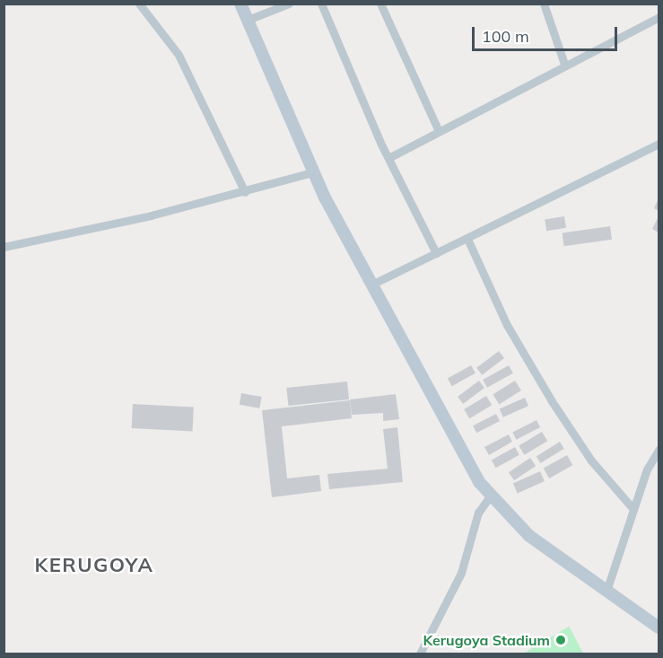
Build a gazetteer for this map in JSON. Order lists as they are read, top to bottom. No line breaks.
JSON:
{"districts":["KERUGOYA"],"places":["Kerugoya Stadium"],"scale_bar":"100 m"}
